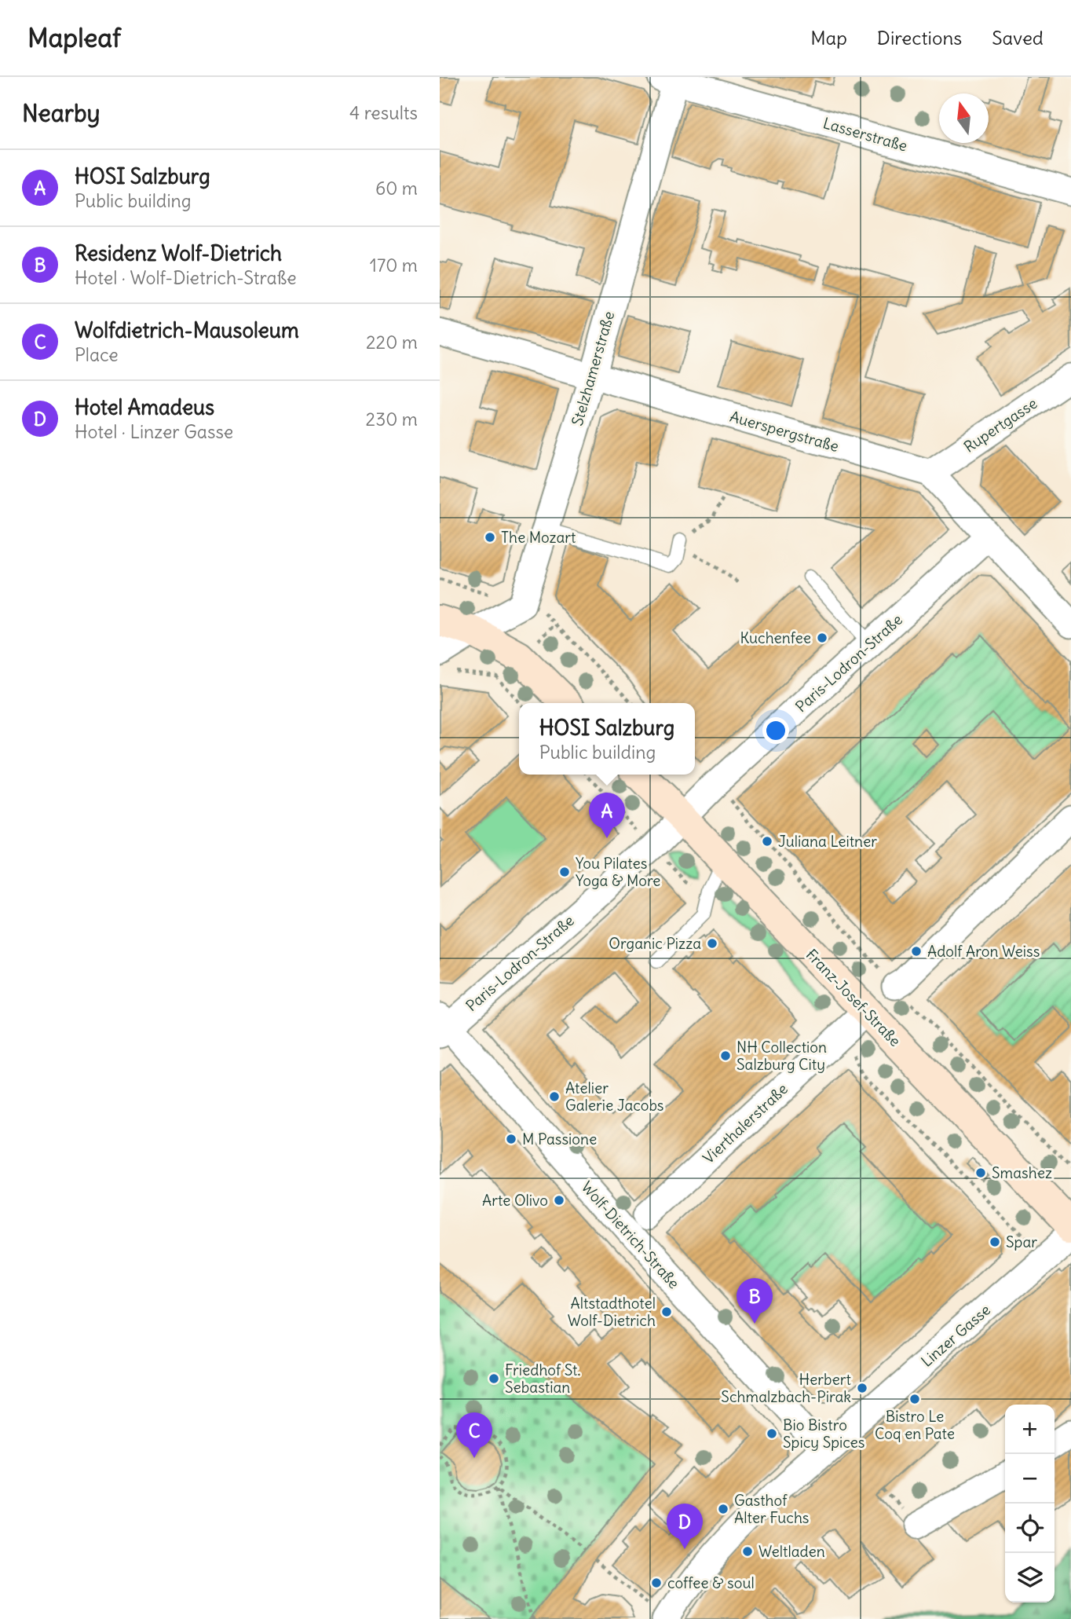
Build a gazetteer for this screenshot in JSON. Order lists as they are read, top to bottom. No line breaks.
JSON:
{"streets":{"street":["Lasserstraße","Stelzhamerstraße","Rupertgasse","Auerspergstraße","Paris-Lodron-Straße","Franz-Josef-Straße","Vierthalerstraße","Wolf-Dietrich-Straße","Linzer Gasse"]},"crossings":[["Lasserstraße","Stelzhamerstraße"],["Stelzhamerstraße","Auerspergstraße"],["Rupertgasse","Auerspergstraße"],["Paris-Lodron-Straße","Franz-Josef-Straße"],["Paris-Lodron-Straße","Wolf-Dietrich-Straße"],["Franz-Josef-Straße","Vierthalerstraße"],["Wolf-Dietrich-Straße","Linzer Gasse"]],"places":["The Mozart","Kuchenfee","Juliana Leitner","You Pilates Yoga & More","Organic Pizza","Adolf Aron Weiss","NH Collection Salzburg City","Atelier Galerie Jacobs","M Passione","Smashez","Arte Olivo","Spar","Altstadthotel Wolf-Dietrich","Friedhof St. Sebastian","Herbert Schmalzbach-Pirak","Bistro Le Coq en Pate","Bio Bistro Spicy Spices","Gasthof Alter Fuchs","Weltladen","coffee & soul"],"north":"top","page":{"header":"Mapleaf","nav":["Map","Directions","Saved"],"heading":["Nearby","4 results"],"list":[{"mark":"A","name":"HOSI Salzburg","note":"Public building","value":"60 m"},{"mark":"B","name":"Residenz Wolf-Dietrich","note":"Hotel · Wolf-Dietrich-Straße","value":"170 m"},{"mark":"C","name":"Wolfdietrich-Mausoleum","note":"Place","value":"220 m"},{"mark":"D","name":"Hotel Amadeus","note":"Hotel · Linzer Gasse","value":"230 m"}],"popup":["HOSI Salzburg","Public building"],"pins":["A","B","C","D"],"map_buttons":["+","−"]}}
